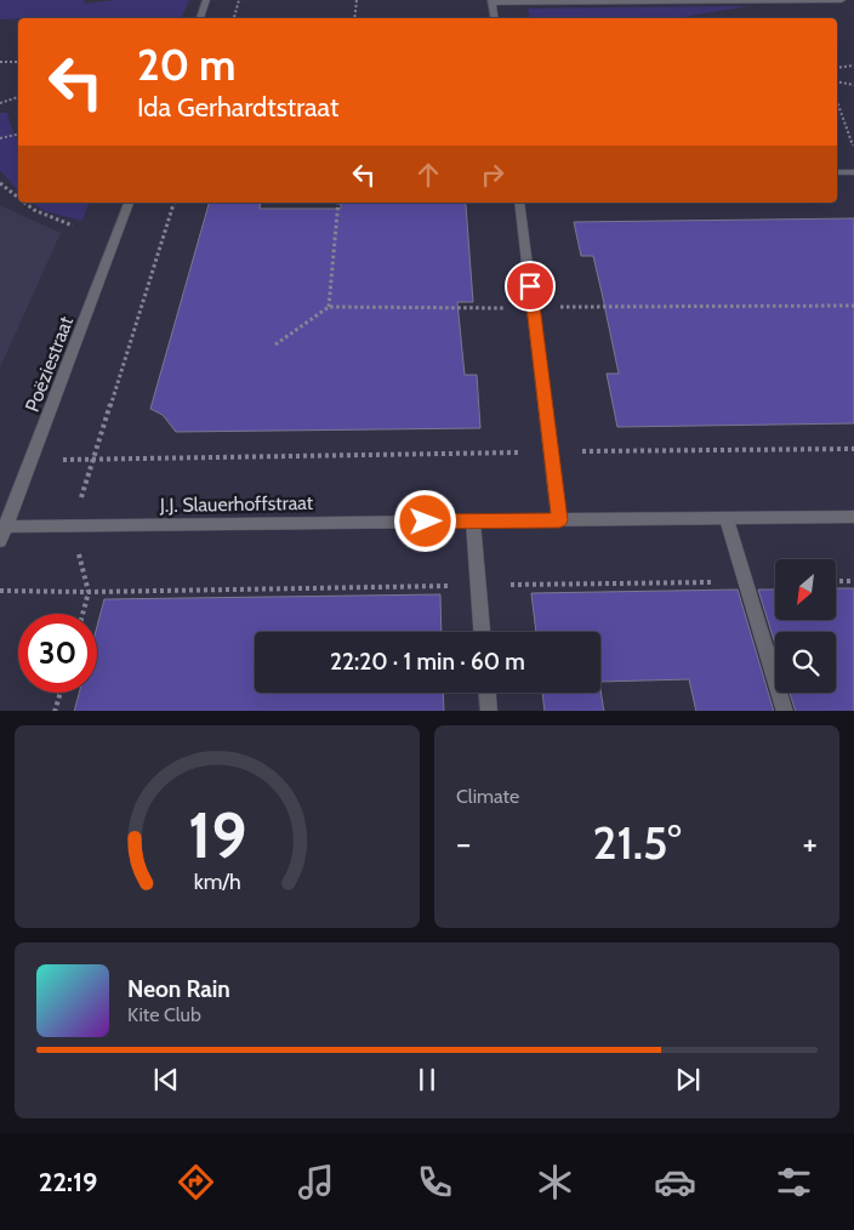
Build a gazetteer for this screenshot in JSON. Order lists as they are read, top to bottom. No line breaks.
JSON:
{"streets":{"street":["Poëziestraat","J.J. Slauerhoffstraat"]},"crossings":[["Poëziestraat","J.J. Slauerhoffstraat"]],"north":"bottom left","page":{"turn":["20 m","Ida Gerhardtstraat"],"limit":"30","trip":"22:20 · 1 min · 60 m","tile":"Climate","heat":["−","21.5°","+"],"song":["Neon Rain","Kite Club"],"tabs":"22:19","gauge":["19","km/h"]}}
